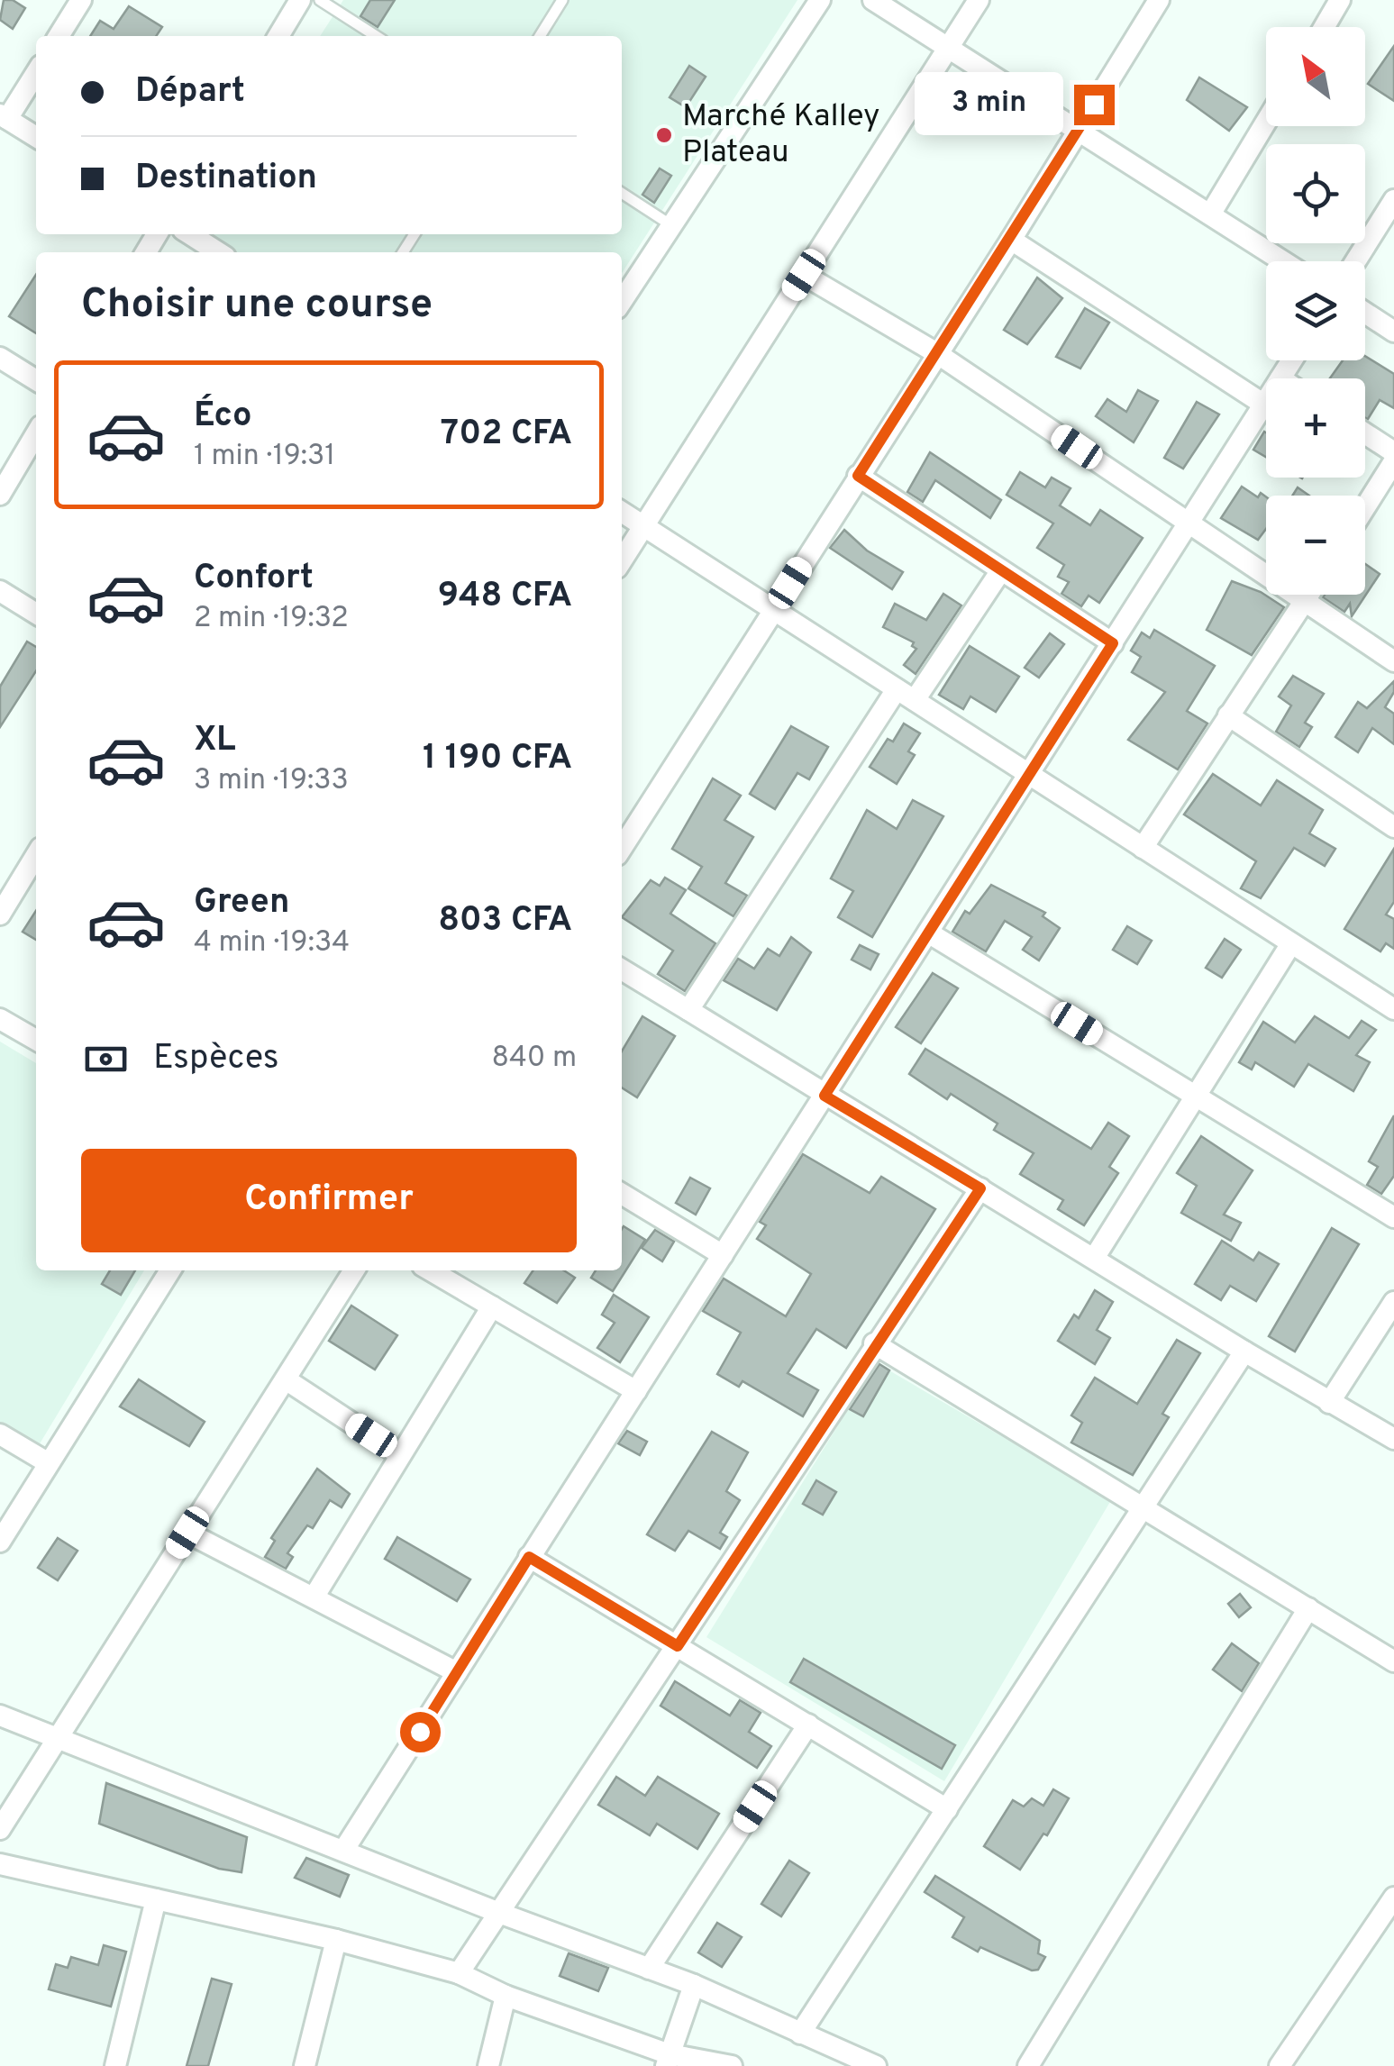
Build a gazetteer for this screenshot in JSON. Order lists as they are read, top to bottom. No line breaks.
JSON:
{"places":["Marché Kalley Plateau"],"north":"top left","page":{"map_buttons":["+","−"],"banner":["Départ","Destination"],"bubble":"3 min","heading":"Choisir une course","list":[{"name":"Éco","note":"1 min · 19:31","value":"702 CFA"},{"name":"Confort","note":"2 min · 19:32","value":"948 CFA"},{"name":"XL","note":"3 min · 19:33","value":"1 190 CFA"},{"name":"Green","note":"4 min · 19:34","value":"803 CFA"}],"pay":["Espèces","840 m"],"buttons":"Confirmer"}}
